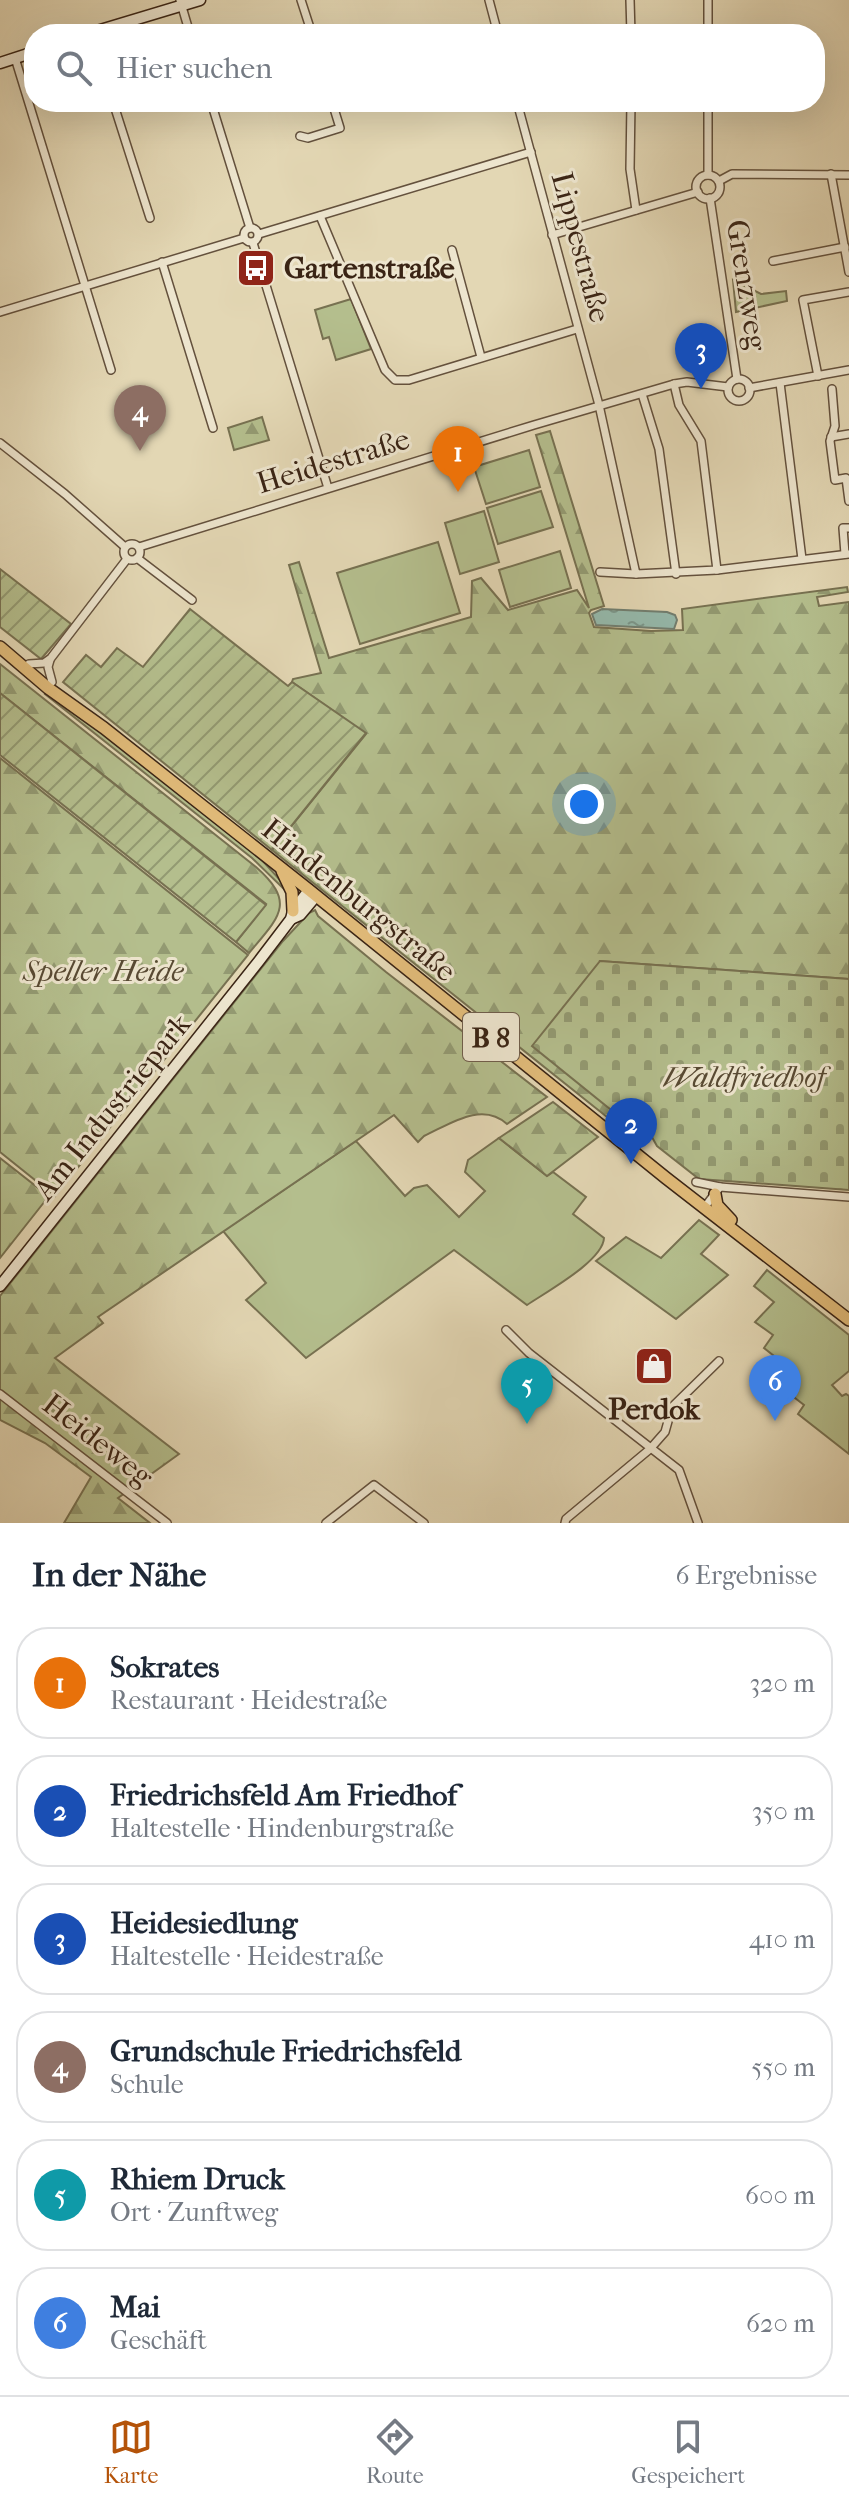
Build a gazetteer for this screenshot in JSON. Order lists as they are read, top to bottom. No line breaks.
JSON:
{"streets":{"main road":["Hindenburgstraße","B 8"],"street":["Lippestraße","Grenzweg","Heidestraße","Am Industriepark","Heideweg"]},"crossings":[["Lippestraße","Heidestraße"],["Grenzweg","Heidestraße"],["Hindenburgstraße","Am Industriepark"]],"parks":["Speller Heide","Waldfriedhof"],"places":{"bus stop":["Gartenstraße"],"shop":["Perdok"]},"page":{"search":"Hier suchen","pins":["3","4","1","2","6","5"],"heading":["In der Nähe","6 Ergebnisse"],"list":[{"mark":"1","name":"Sokrates","note":"Restaurant · Heidestraße","value":"320 m"},{"mark":"2","name":"Friedrichsfeld Am Friedhof","note":"Haltestelle · Hindenburgstraße","value":"350 m"},{"mark":"3","name":"Heidesiedlung","note":"Haltestelle · Heidestraße","value":"410 m"},{"mark":"4","name":"Grundschule Friedrichsfeld","note":"Schule","value":"550 m"},{"mark":"5","name":"Rhiem Druck","note":"Ort · Zunftweg","value":"600 m"},{"mark":"6","name":"Mai","note":"Geschäft","value":"620 m"}],"nav":["Karte","Route","Gespeichert"]}}
